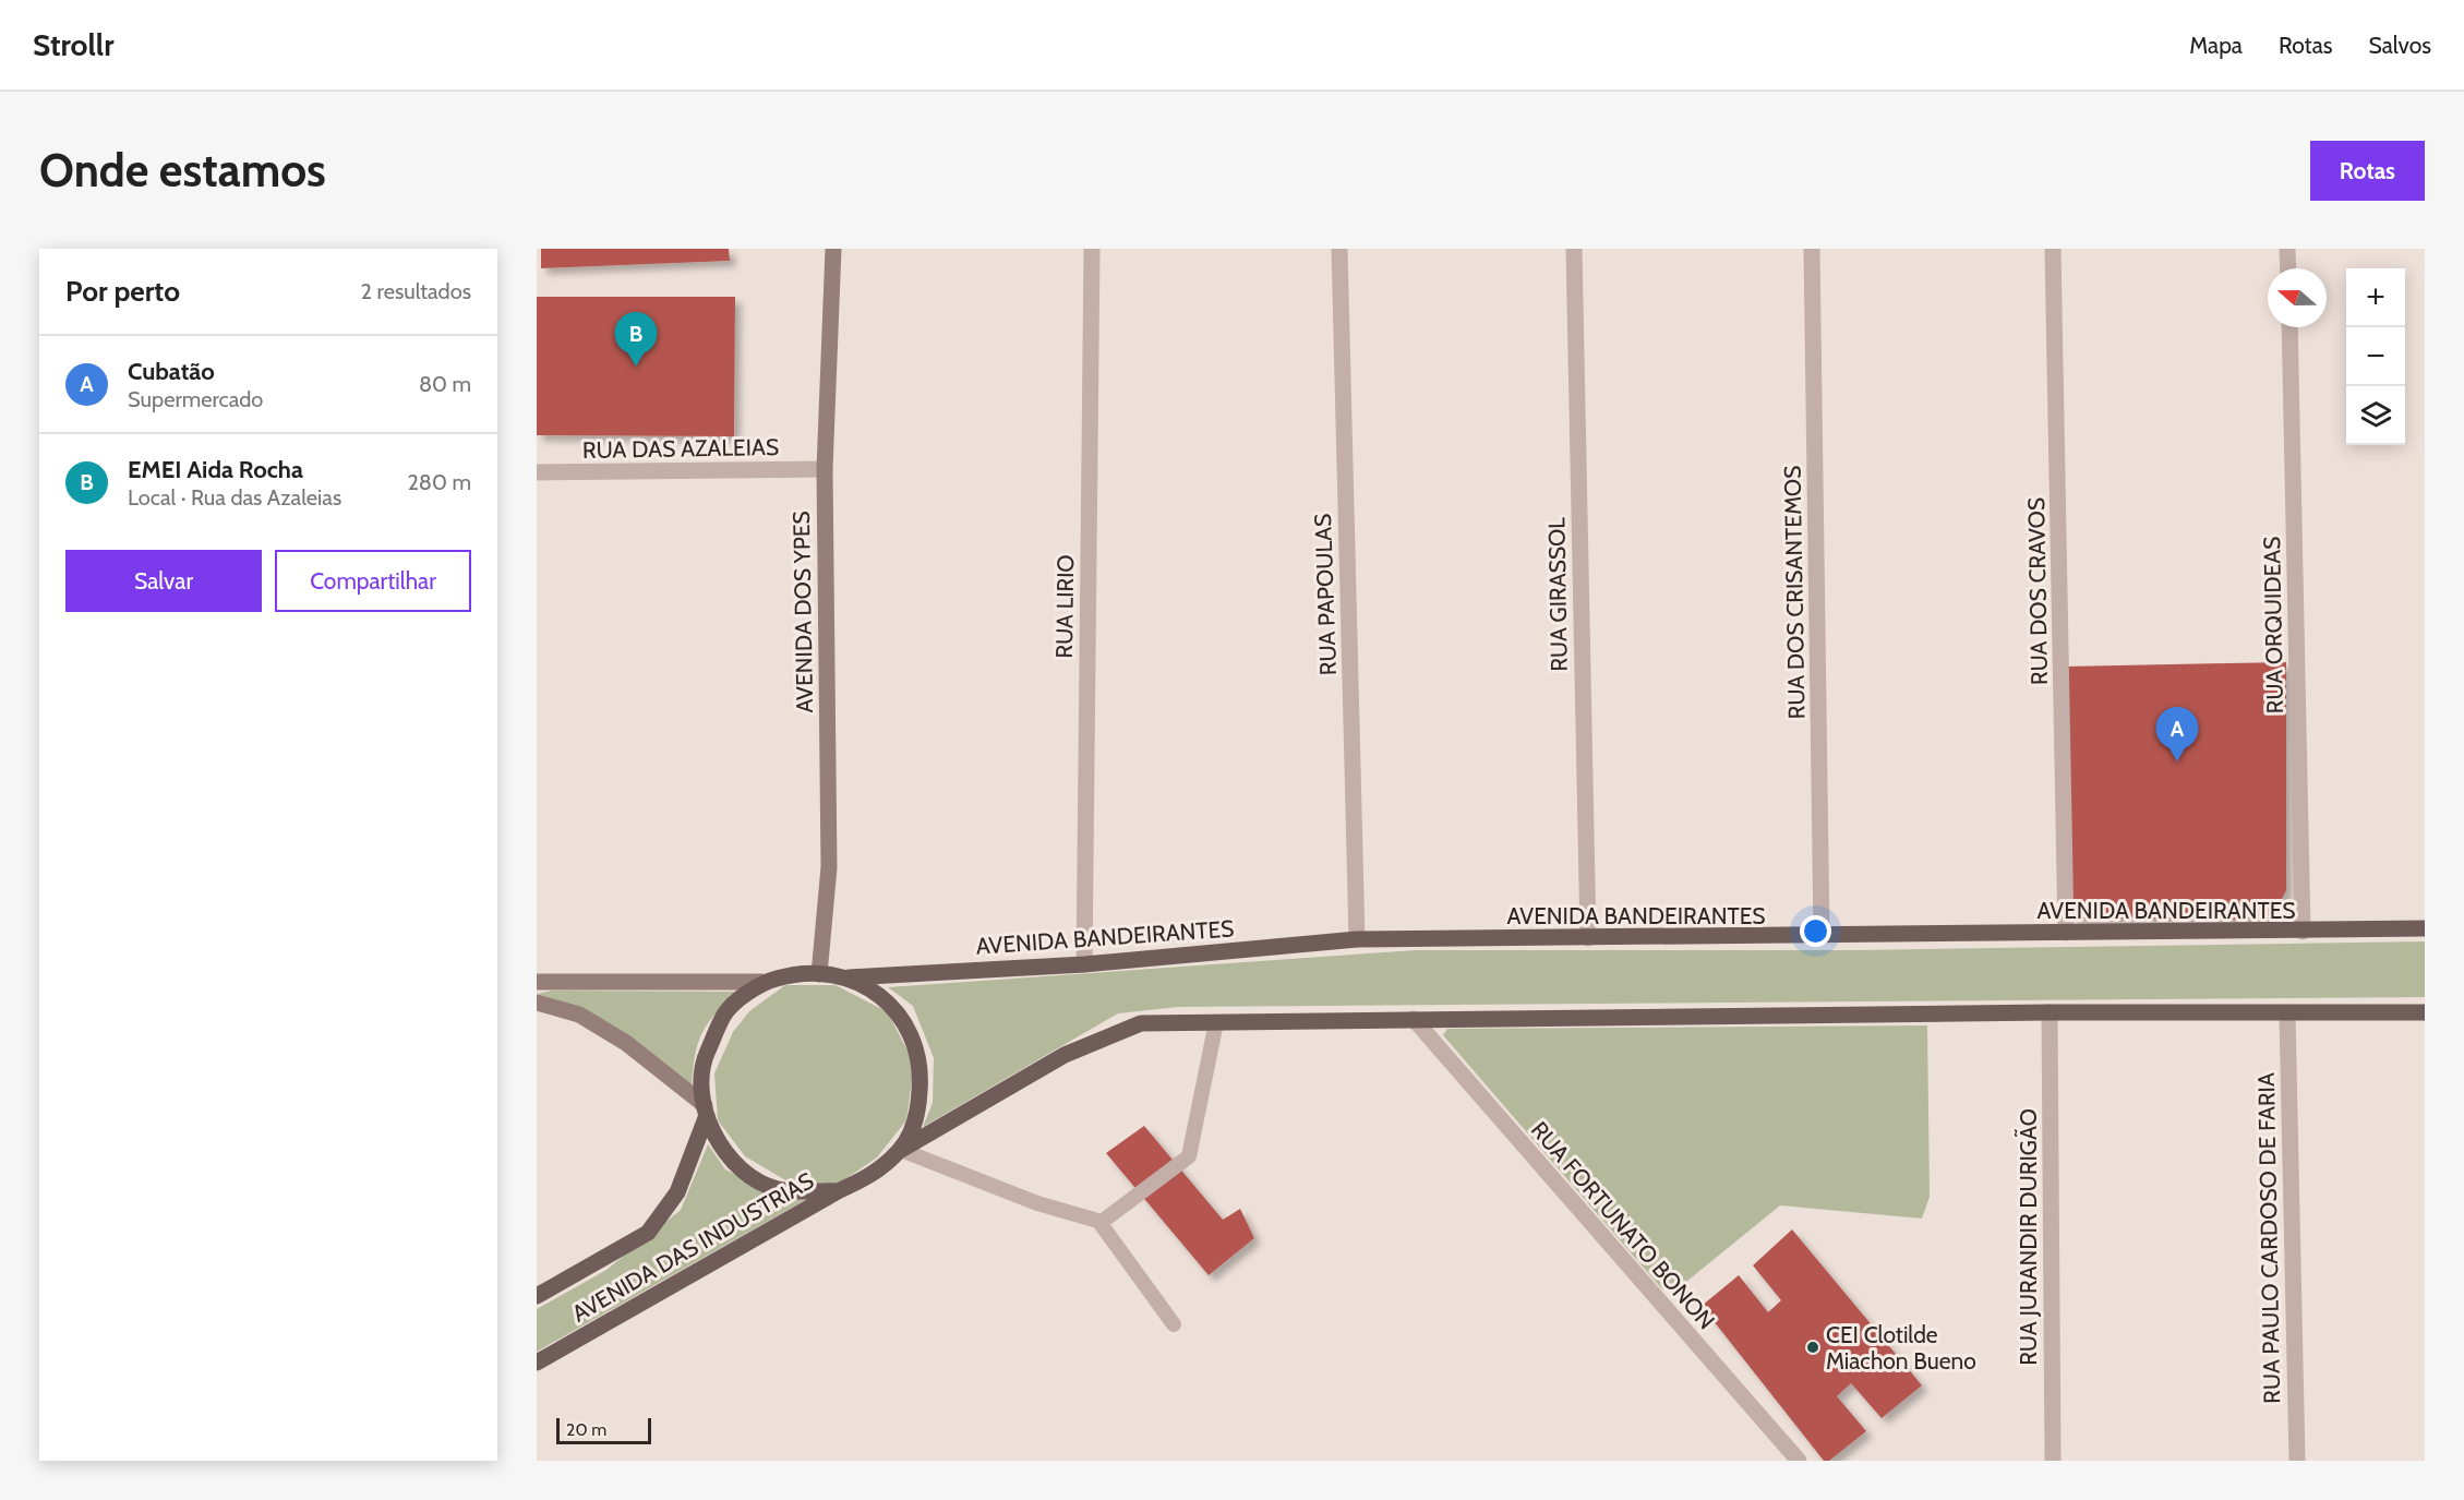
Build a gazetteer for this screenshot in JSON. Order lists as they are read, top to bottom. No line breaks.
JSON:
{"streets":{"main road":["AVENIDA DOS YPES","AVENIDA BANDEIRANTES","AVENIDA DAS INDUSTRIAS"],"street":["RUA DAS AZALEIAS","RUA DOS CRAVOS","RUA DOS CRISANTEMOS","RUA PAPOULAS","RUA GIRASSOL","RUA LIRIO","RUA ORQUIDEAS","RUA FORTUNATO BONON","RUA JURANDIR DURIGÃO","RUA PAULO CARDOSO DE FARIA"]},"crossings":[["RUA DAS AZALEIAS","AVENIDA DOS YPES"],["RUA DOS CRAVOS","AVENIDA BANDEIRANTES"],["RUA DOS CRISANTEMOS","AVENIDA BANDEIRANTES"],["RUA PAPOULAS","AVENIDA BANDEIRANTES"],["RUA GIRASSOL","AVENIDA BANDEIRANTES"],["RUA LIRIO","AVENIDA BANDEIRANTES"],["AVENIDA DOS YPES","AVENIDA BANDEIRANTES"],["AVENIDA DOS YPES","AVENIDA DAS INDUSTRIAS"],["RUA ORQUIDEAS","AVENIDA BANDEIRANTES"],["AVENIDA BANDEIRANTES","AVENIDA DAS INDUSTRIAS"]],"places":["CEI Clotilde Miachon Bueno"],"scale_bar":"20 m","north":"left","page":{"header":"Strollr","nav":["Mapa","Rotas","Salvos"],"buttons":["Rotas",["Salvar","Compartilhar"]],"title":"Onde estamos","heading":["Por perto","2 resultados"],"map_buttons":["+","−"],"pins":["B","A"],"list":[{"mark":"A","name":"Cubatão","note":"Supermercado","value":"80 m"},{"mark":"B","name":"EMEI Aida Rocha","note":"Local · Rua das Azaleias","value":"280 m"}],"scale":"20 m"}}
